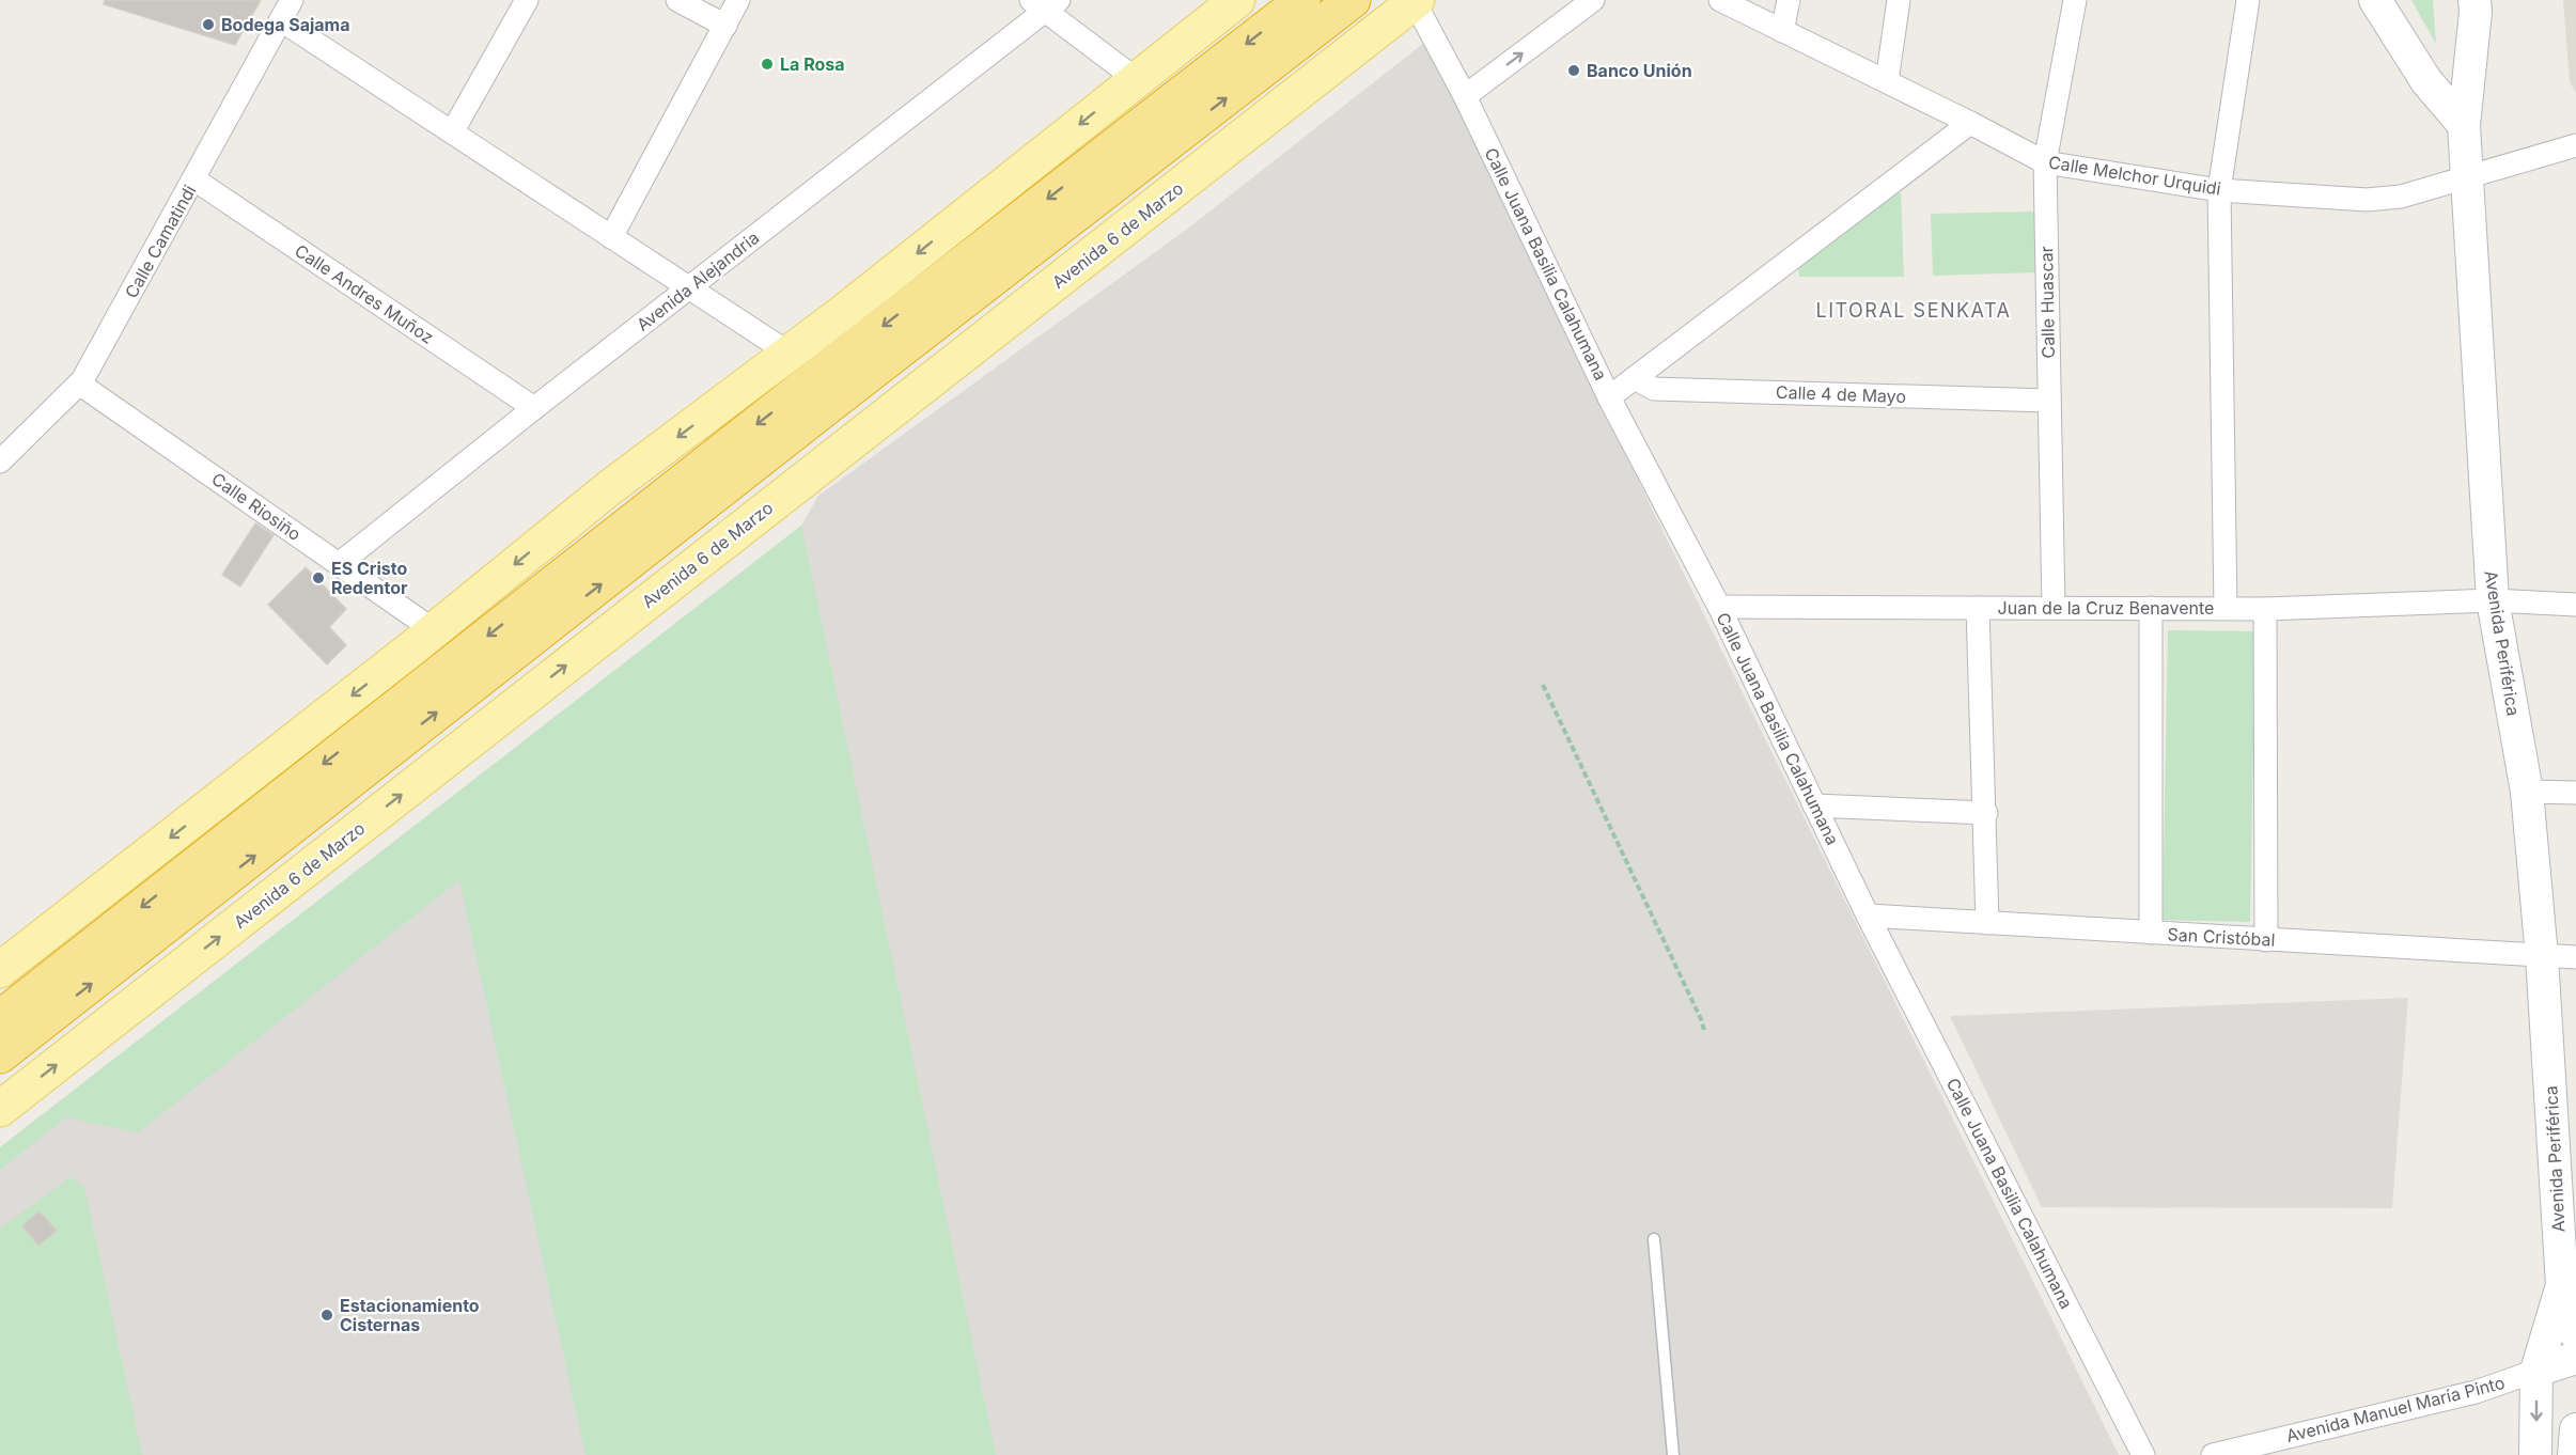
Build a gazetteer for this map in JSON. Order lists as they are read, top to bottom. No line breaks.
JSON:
{"streets":{"main road":["Avenida 6 de Marzo"],"street":["Calle Melchor Urquidi","Calle Camatindi","Calle Juana Basilia Calahumana","Avenida Alejandria","Calle Andres Muñoz","Calle Huascar","Calle 4 de Mayo","Calle Riosiño","Juan de la Cruz Benavente","Avenida Periférica","San Cristóbal","Avenida Manuel María Pinto"]},"crossings":[["Calle Melchor Urquidi","Calle Huascar"],["Calle Melchor Urquidi","Avenida Periférica"],["Avenida 6 de Marzo","Calle Juana Basilia Calahumana"],["Calle Camatindi","Calle Andres Muñoz"],["Calle Camatindi","Calle Riosiño"],["Calle Juana Basilia Calahumana","Juan de la Cruz Benavente"],["Calle Juana Basilia Calahumana","San Cristóbal"],["Avenida Alejandria","Calle Andres Muñoz"],["Avenida Alejandria","Calle Riosiño"],["Calle Huascar","Calle 4 de Mayo"],["Calle Huascar","Juan de la Cruz Benavente"],["Juan de la Cruz Benavente","Avenida Periférica"],["Avenida Periférica","San Cristóbal"],["Avenida Periférica","Avenida Manuel María Pinto"]],"districts":["LITORAL SENKATA"],"places":["Bodega Sajama","La Rosa","Banco Unión","ES Cristo Redentor","Estacionamiento Cisternas"]}
